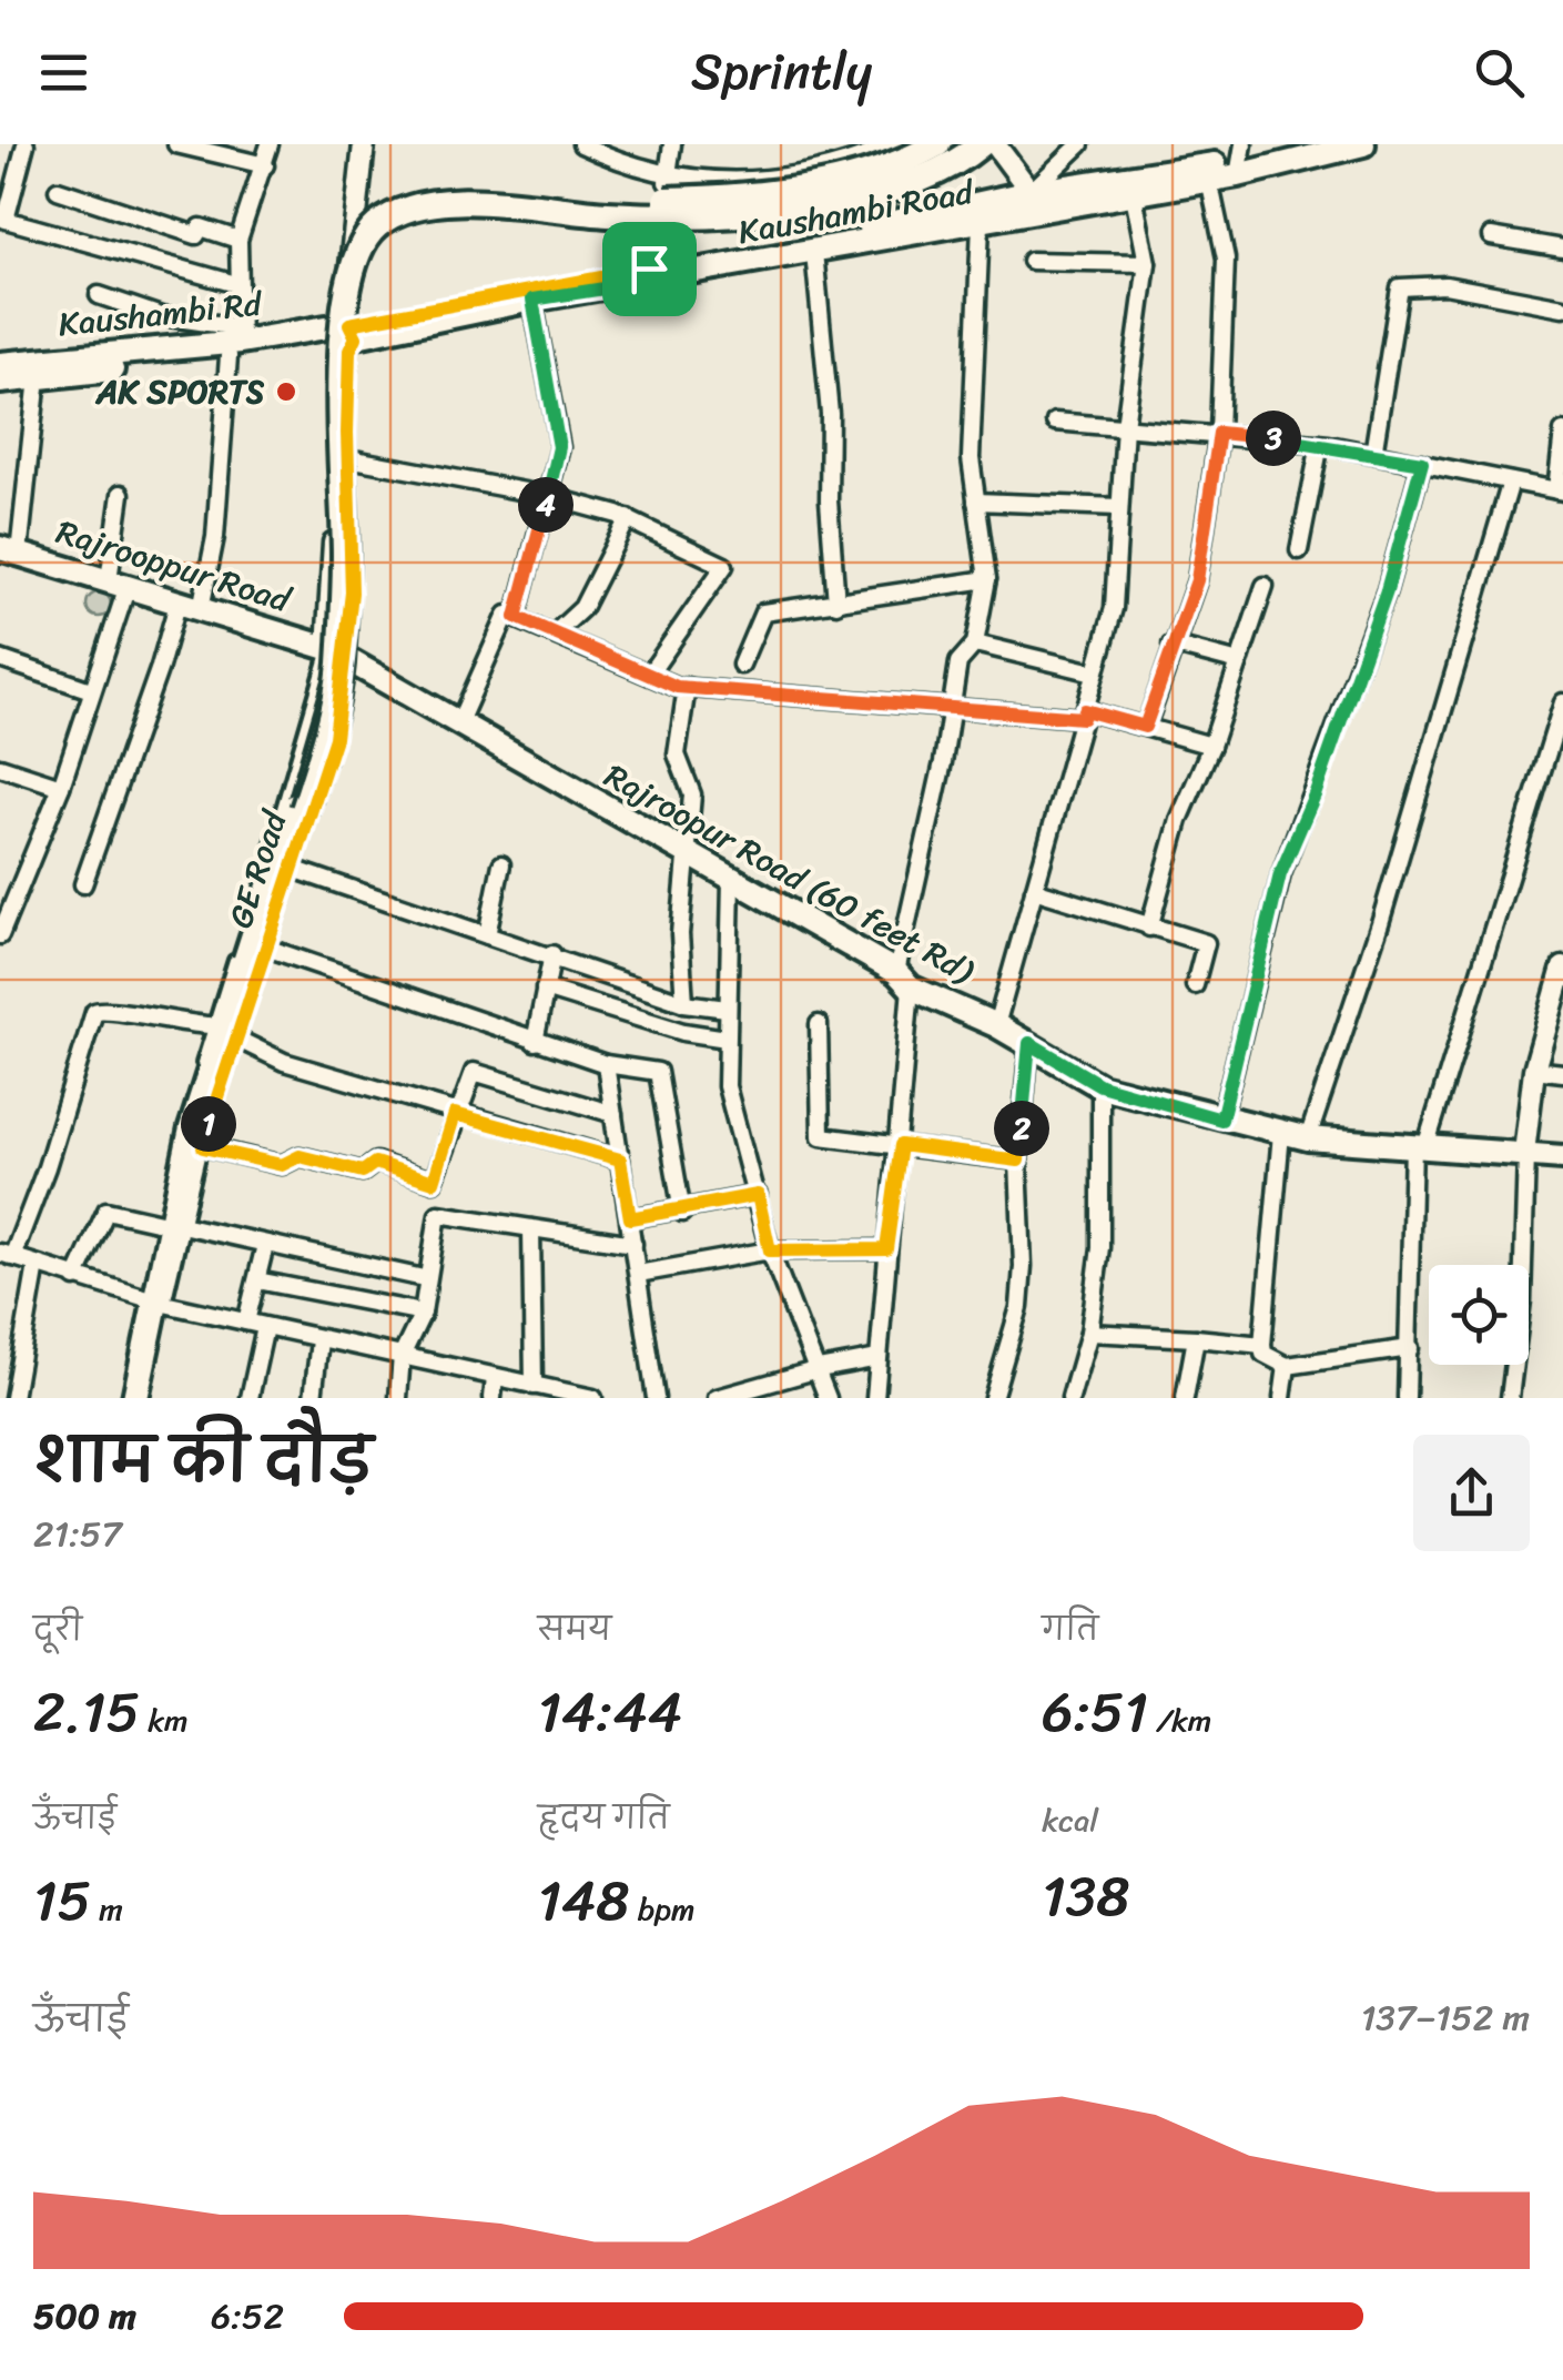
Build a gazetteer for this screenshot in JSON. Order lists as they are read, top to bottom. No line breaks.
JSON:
{"streets":{"main road":["Kaushambi Road","Kaushambi Rd","Rajrooppur Road","GE Road","Rajroopur Road (60 feet Rd)"]},"crossings":[["Kaushambi Road","Kaushambi Rd"],["Kaushambi Road","GE Road"],["Rajrooppur Road","GE Road"],["Rajrooppur Road","Rajroopur Road (60 feet Rd)"],["GE Road","Rajroopur Road (60 feet Rd)"]],"places":["AK SPORTS"],"page":{"header":"Sprintly","pins":["3","4","1","2"],"heading":["शाम की दौड़","21:57"],"stats":[["दूरी","2.15 km"],["समय","14:44"],["गति","6:51 /km"],["ऊँचाई","15 m"],["हृदय गति","148 bpm"],["kcal","138"]],"chart":["ऊँचाई","137–152 m"],"list":[{"name":"500 m","note":"6:52"}]}}
